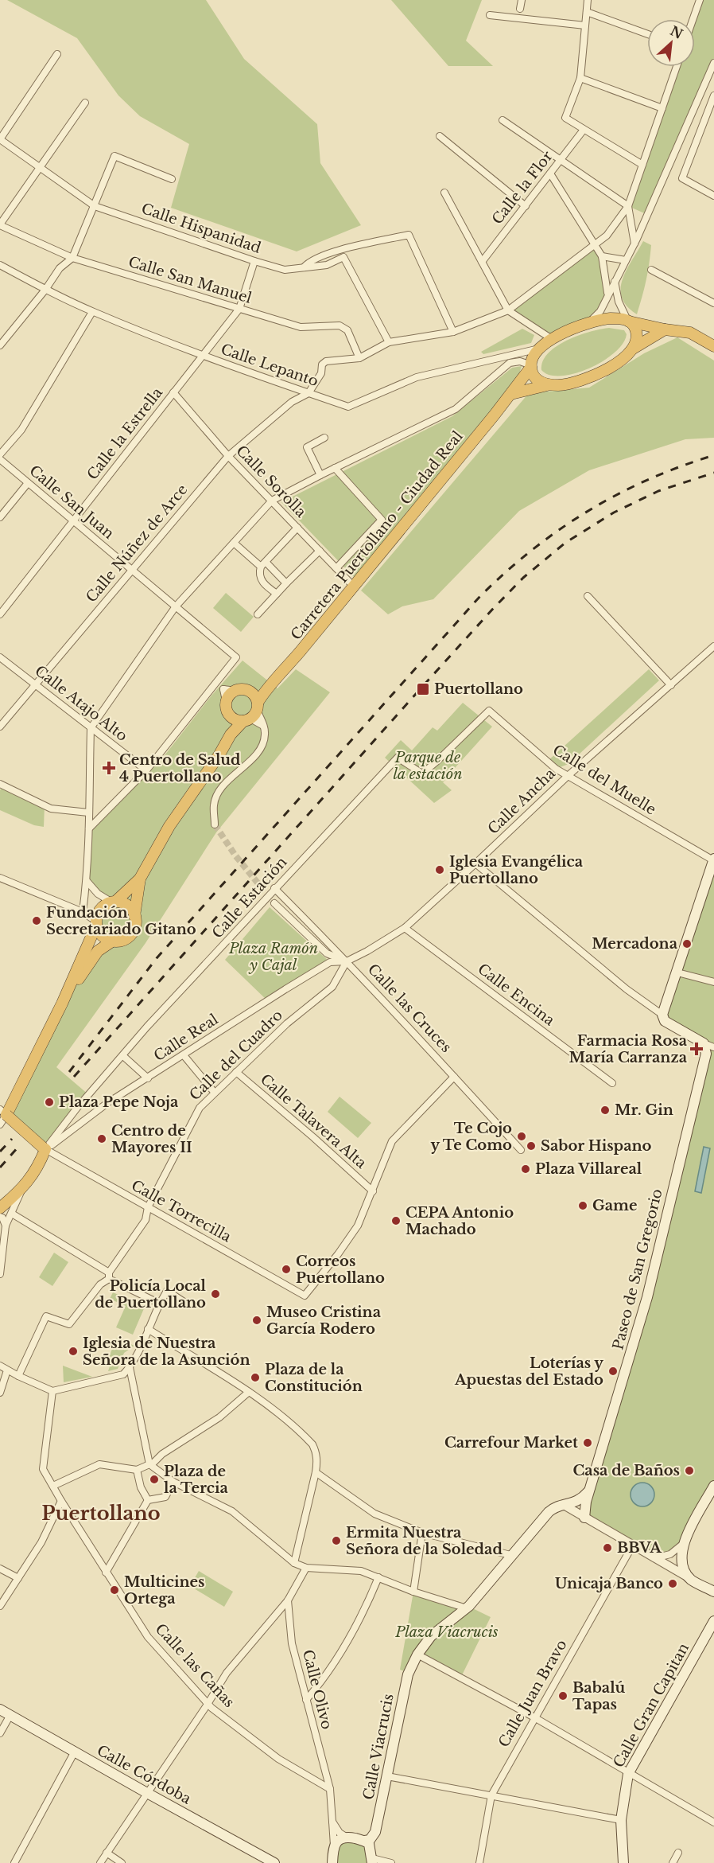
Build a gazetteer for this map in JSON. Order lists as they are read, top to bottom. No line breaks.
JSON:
{"streets":{"highway":["Carretera Puertollano - Ciudad Real"],"main road":["Paseo de San Gregorio","Calle Gran Capitan","Calle Viacrucis","Calle Córdoba"],"street":["Calle la Flor","Calle Hispanidad","Calle San Manuel","Calle Lepanto","Calle la Estrella","Calle Sorolla","Calle San Juan","Calle Núñez de Arce","Calle Atajo Alto","Calle del Muelle","Calle Ancha","Calle Estación","Calle Encina","Calle las Cruces","Calle Real","Calle del Cuadro","Calle Talavera Alta","Calle Torrecilla","Calle las Cañas","Calle Olivo","Calle Juan Bravo"]},"crossings":[["Calle Hispanidad","Calle la Estrella"],["Calle San Manuel","Calle la Estrella"],["Calle Lepanto","Calle la Estrella"],["Calle Lepanto","Carretera Puertollano - Ciudad Real"],["Calle Lepanto","Calle Núñez de Arce"],["Calle la Estrella","Calle Sorolla"],["Calle la Estrella","Calle San Juan"],["Calle Sorolla","Carretera Puertollano - Ciudad Real"],["Calle Sorolla","Calle Núñez de Arce"],["Calle San Juan","Calle Núñez de Arce"],["Calle Núñez de Arce","Calle Atajo Alto"],["Calle del Muelle","Calle Ancha"],["Calle del Muelle","Calle Estación"],["Calle Ancha","Calle Encina"],["Calle Ancha","Calle las Cruces"],["Calle Ancha","Calle Real"],["Calle Ancha","Calle del Cuadro"],["Calle Estación","Calle las Cruces"],["Calle Estación","Calle Real"],["Calle Estación","Calle Torrecilla"],["Calle las Cruces","Calle Real"],["Calle las Cruces","Calle del Cuadro"],["Calle Real","Calle del Cuadro"],["Calle Real","Calle Torrecilla"],["Calle del Cuadro","Calle Talavera Alta"],["Calle del Cuadro","Calle Torrecilla"],["Calle Talavera Alta","Calle Torrecilla"],["Calle las Cañas","Calle Olivo"]],"districts":["Puertollano"],"parks":["Parque de la estación","Plaza Ramón y Cajal","Plaza Viacrucis"],"places":{"transit":["Puertollano"],"health":["Centro de Salud 4 Puertollano","Farmacia Rosa María Carranza"],"other":["Iglesia Evangélica Puertollano","Fundación Secretariado Gitano","Mercadona","Plaza Pepe Noja","Mr. Gin","Te Cojo y Te Como","Centro de Mayores II","Sabor Hispano","Plaza Villareal","Game","CEPA Antonio Machado","Correos Puertollano","Policía Local de Puertollano","Museo Cristina García Rodero","Iglesia de Nuestra Señora de la Asunción","Loterías y Apuestas del Estado","Plaza de la Constitución","Carrefour Market","Casa de Baños","Plaza de la Tercia","Ermita Nuestra Señora de la Soledad","BBVA","Unicaja Banco","Multicines Ortega","Babalú Tapas"]},"north":"top right"}
